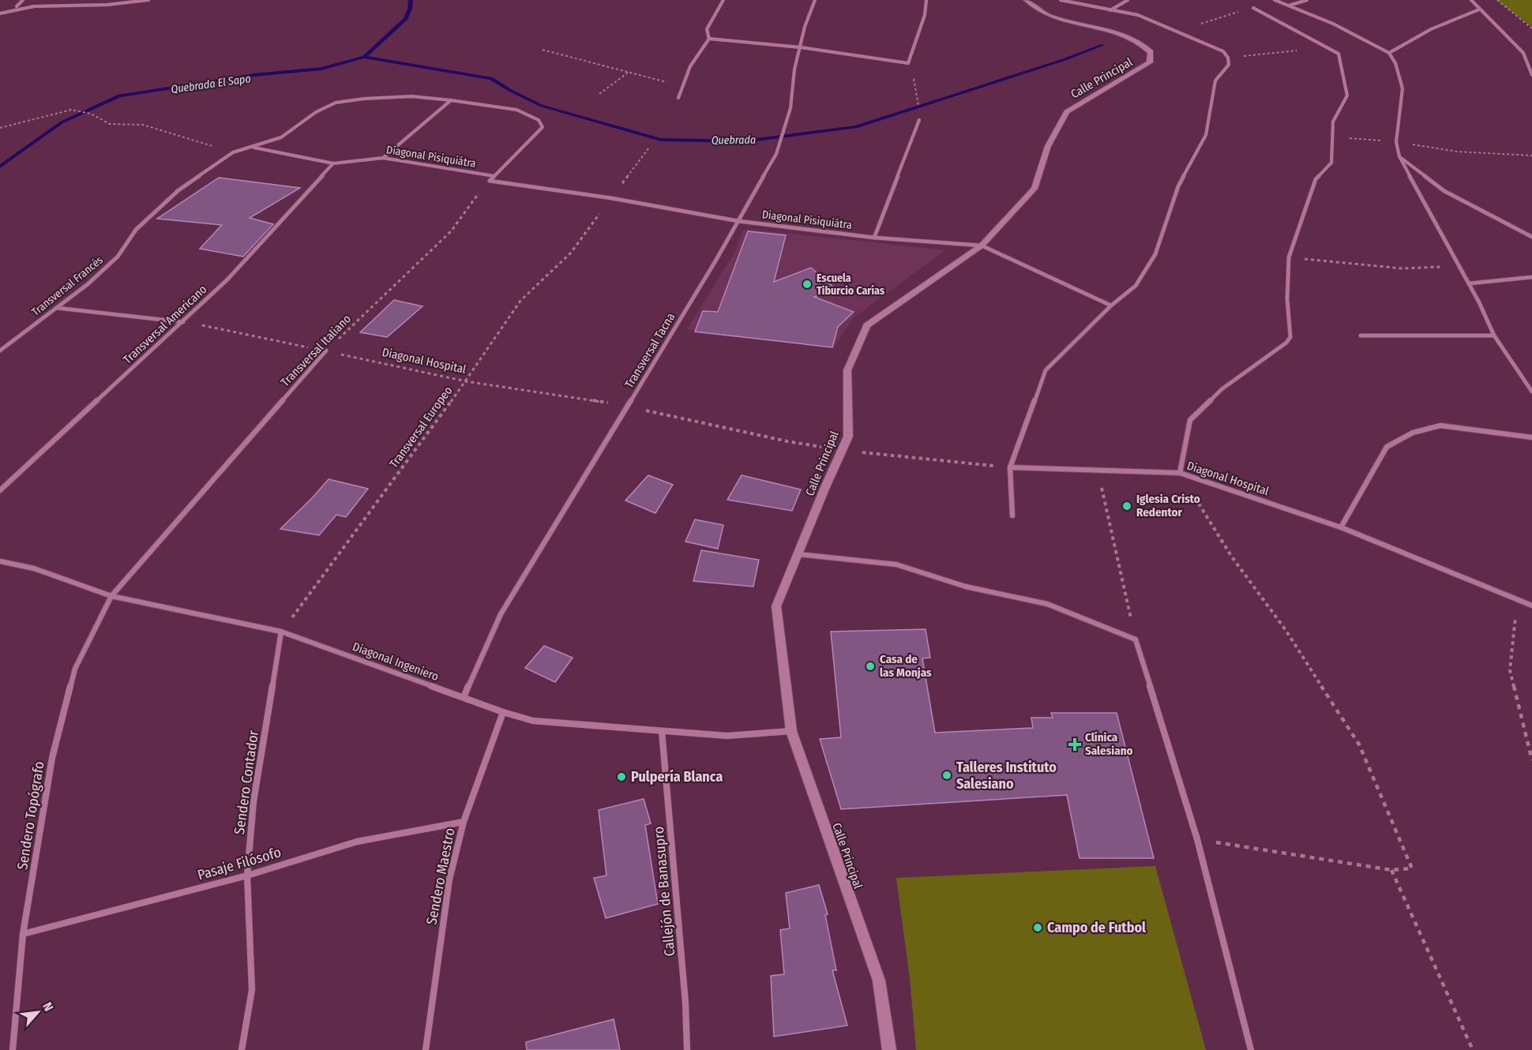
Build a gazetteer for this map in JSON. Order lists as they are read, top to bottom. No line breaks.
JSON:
{"streets":{"street":["Calle Principal","Diagonal Pisiquiátra","Transversal Francés","Transversal Americano","Transversal Italiano","Transversal Tacna","Diagonal Hospital","Diagonal Ingeniero","Sendero Contador","Sendero Topógrafo","Pasaje Filósofo","Sendero Maestro","Callejón de Banasupro"],"path":["Transversal Europeo"]},"crossings":[["Calle Principal","Diagonal Pisiquiátra"],["Calle Principal","Diagonal Hospital"],["Calle Principal","Diagonal Ingeniero"],["Diagonal Pisiquiátra","Transversal Francés"],["Diagonal Pisiquiátra","Transversal Americano"],["Diagonal Pisiquiátra","Transversal Italiano"],["Diagonal Pisiquiátra","Transversal Tacna"],["Diagonal Pisiquiátra","Transversal Europeo"],["Transversal Americano","Diagonal Hospital"],["Transversal Italiano","Diagonal Hospital"],["Transversal Italiano","Diagonal Ingeniero"],["Transversal Italiano","Sendero Topógrafo"],["Transversal Tacna","Diagonal Hospital"],["Transversal Tacna","Diagonal Ingeniero"],["Diagonal Hospital","Transversal Europeo"],["Transversal Europeo","Diagonal Ingeniero"],["Transversal Europeo","Sendero Contador"],["Diagonal Ingeniero","Sendero Contador"],["Diagonal Ingeniero","Sendero Topógrafo"],["Diagonal Ingeniero","Sendero Maestro"],["Diagonal Ingeniero","Callejón de Banasupro"],["Sendero Contador","Pasaje Filósofo"],["Sendero Topógrafo","Pasaje Filósofo"],["Pasaje Filósofo","Sendero Maestro"]],"water":["Quebrada El Sapo","Quebrada"],"places":{"other":["Escuela Tiburcio Carías","Iglesia Cristo Redentor","Casa de las Monjas","Talleres Instituto Salesiano","Pulpería Blanca","Campo de Futbol"],"health":["Clínica Salesiano"]},"north":"top right"}
